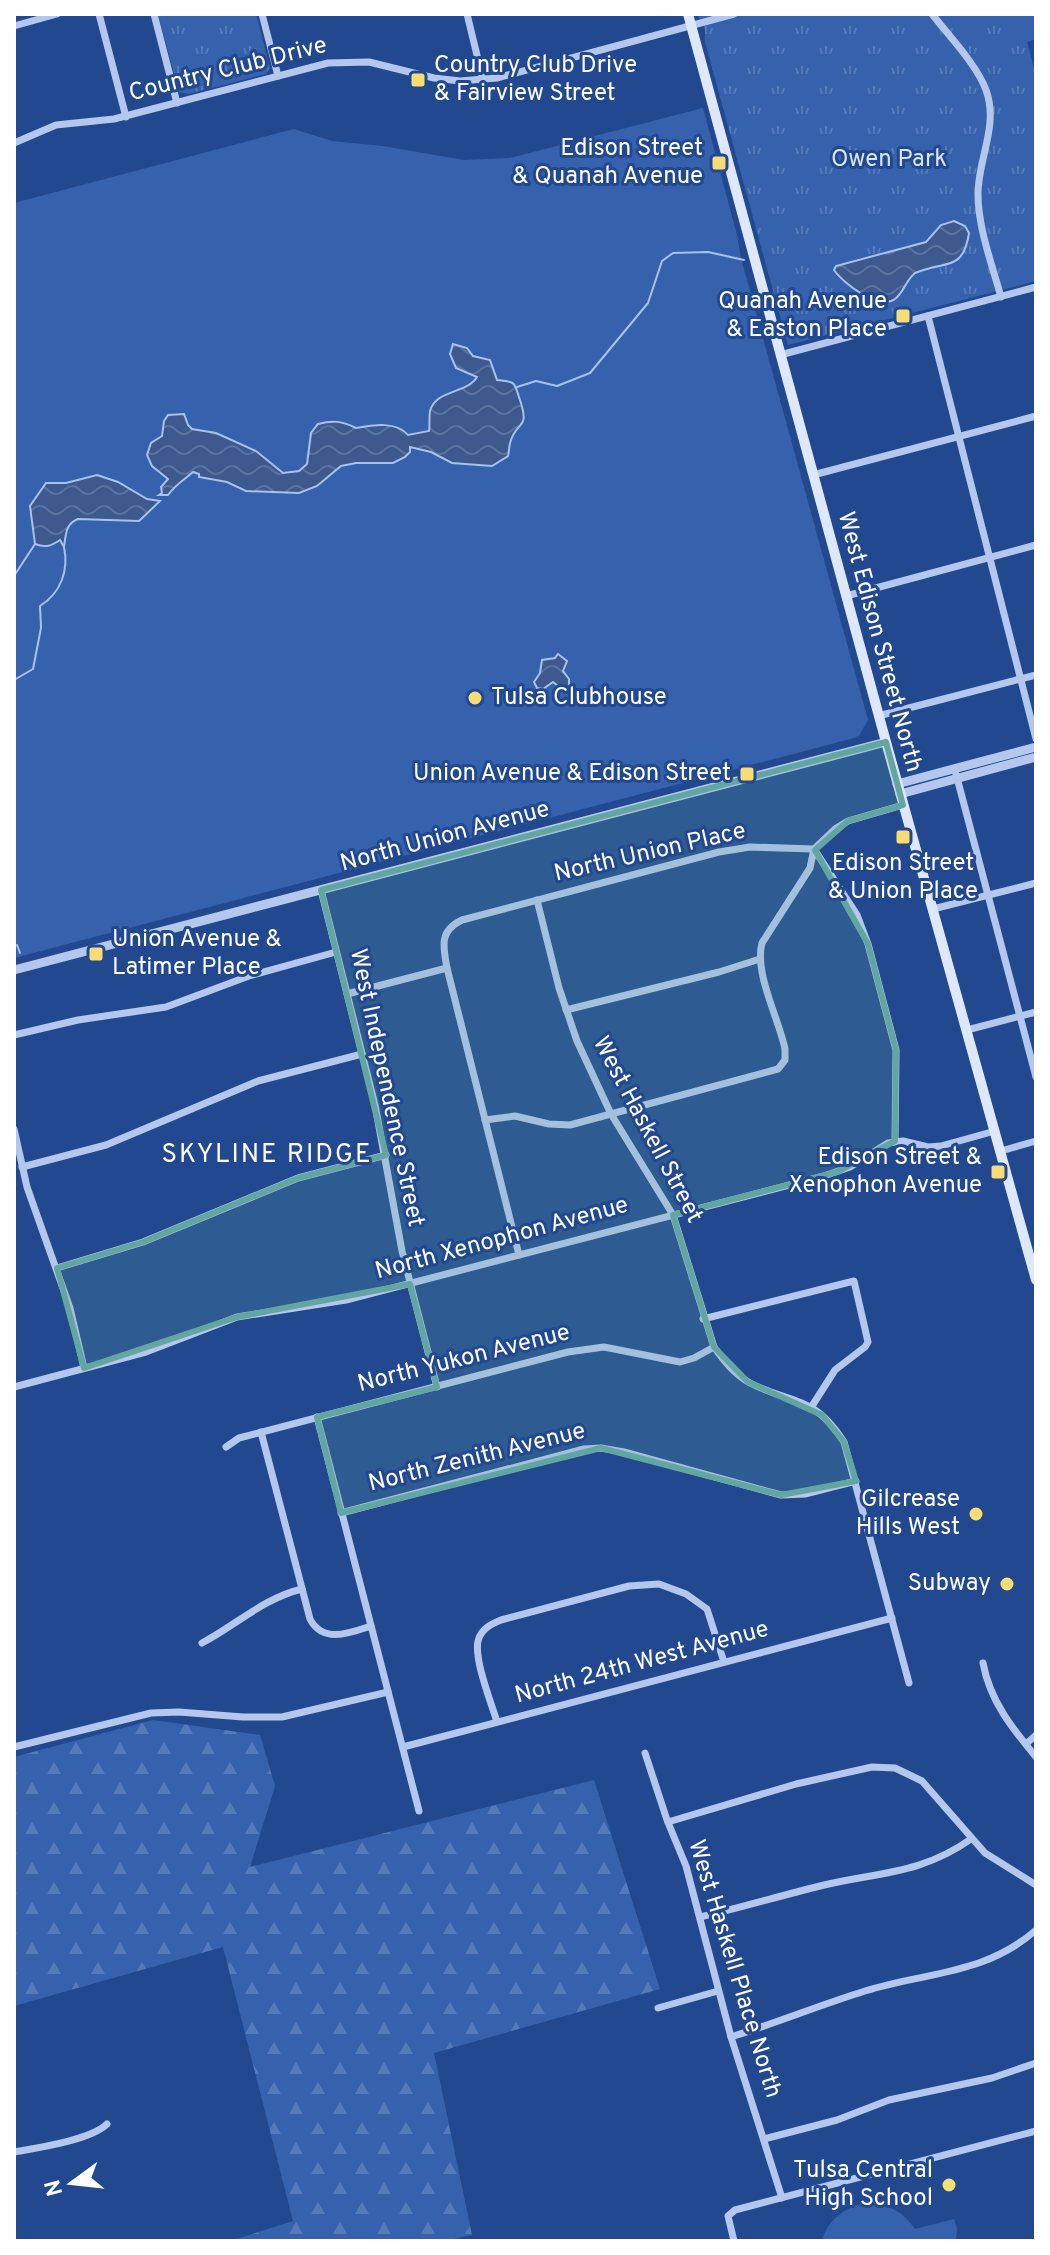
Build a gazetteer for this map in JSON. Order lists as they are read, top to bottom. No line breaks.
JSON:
{"streets":{"main road":["West Edison Street North"],"street":["Country Club Drive","North Union Avenue","North Union Place","West Independence Street","West Haskell Street","North Xenophon Avenue","North Yukon Avenue","North Zenith Avenue","North 24th West Avenue","West Haskell Place North"]},"crossings":[["Country Club Drive","West Edison Street North"],["West Edison Street North","North Union Avenue"],["North Union Avenue","West Independence Street"],["North Union Place","West Haskell Street"],["West Independence Street","North Xenophon Avenue"],["West Independence Street","North Yukon Avenue"],["West Haskell Street","North Xenophon Avenue"],["West Haskell Street","North Yukon Avenue"],["West Haskell Street","North Zenith Avenue"],["West Haskell Street","North 24th West Avenue"]],"districts":["SKYLINE RIDGE"],"parks":["Owen Park"],"places":{"transit":["Country Club Drive & Fairview Street","Edison Street & Quanah Avenue","Quanah Avenue & Easton Place","Union Avenue & Edison Street","Edison Street & Union Place","Union Avenue & Latimer Place","Edison Street & Xenophon Avenue"],"other":["Tulsa Clubhouse","Gilcrease Hills West","Subway","Tulsa Central High School"]},"north":"left"}
